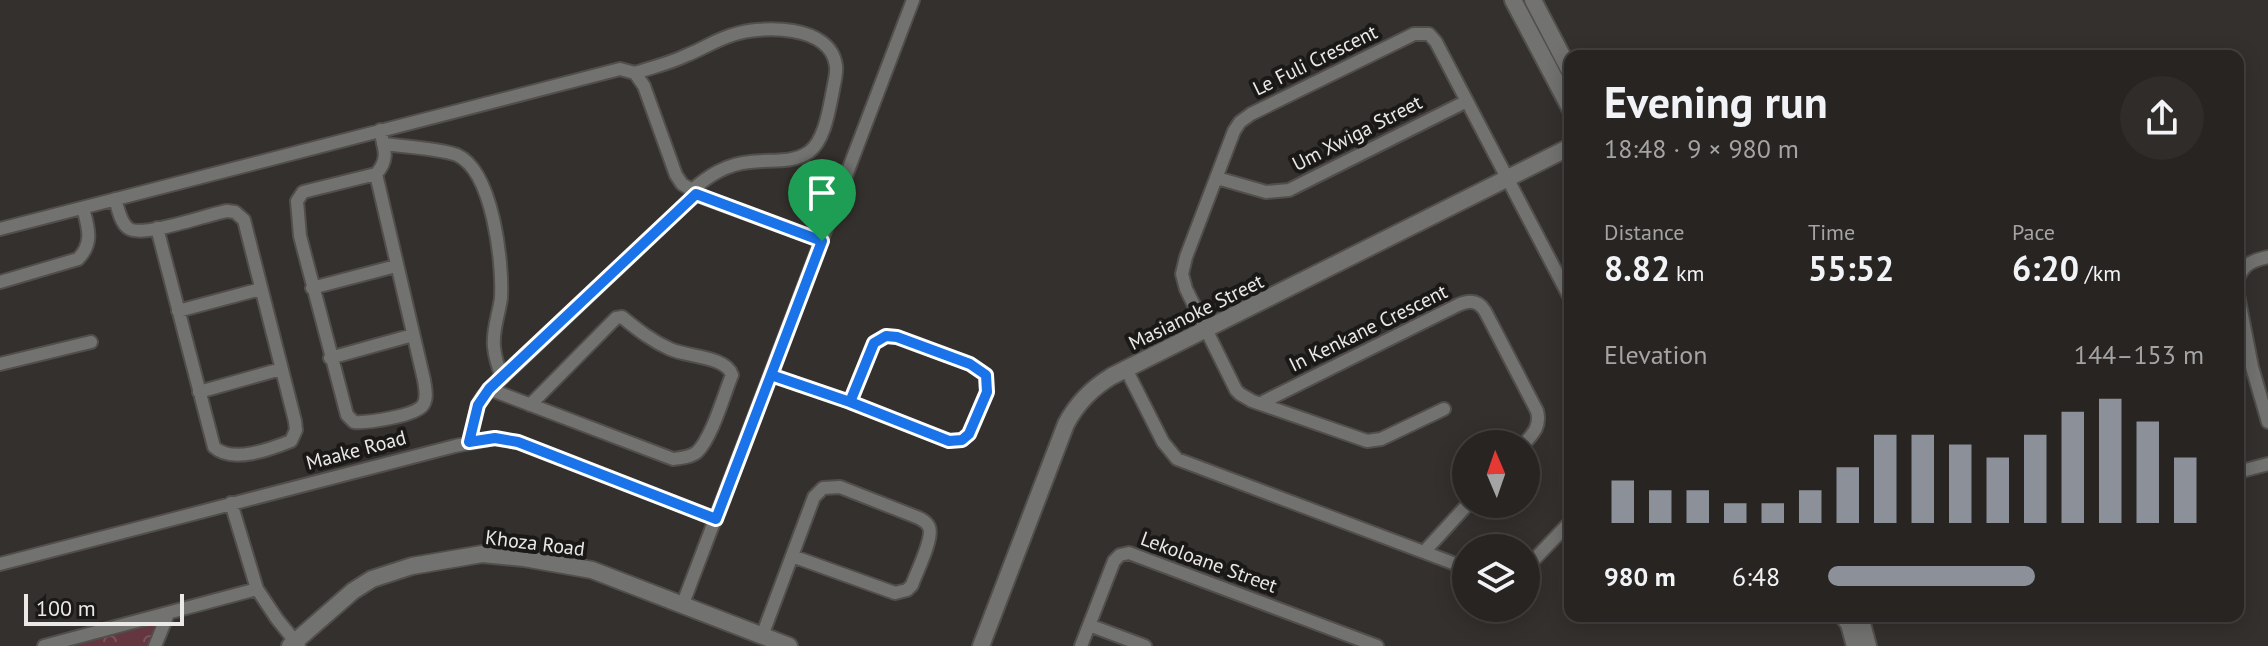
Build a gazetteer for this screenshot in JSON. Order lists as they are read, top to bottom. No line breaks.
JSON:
{"streets":{"street":["Le Fuli Crescent","Um Xwiga Street","Masianoke Street","In Kenkane Crescent","Maake Road","Khoza Road","Lekoloane Street"]},"crossings":[["Le Fuli Crescent","Um Xwiga Street"],["Le Fuli Crescent","Masianoke Street"],["Le Fuli Crescent","In Kenkane Crescent"]],"scale_bar":"100 m","north":"top","page":{"heading":["Evening run","18:48 · 9 × 980 m"],"stats":[["Distance","8.82 km"],["Time","55:52"],["Pace","6:20 /km"]],"chart":["Elevation","144–153 m"],"list":[{"name":"980 m","note":"6:48"}],"scale":"100 m"}}
